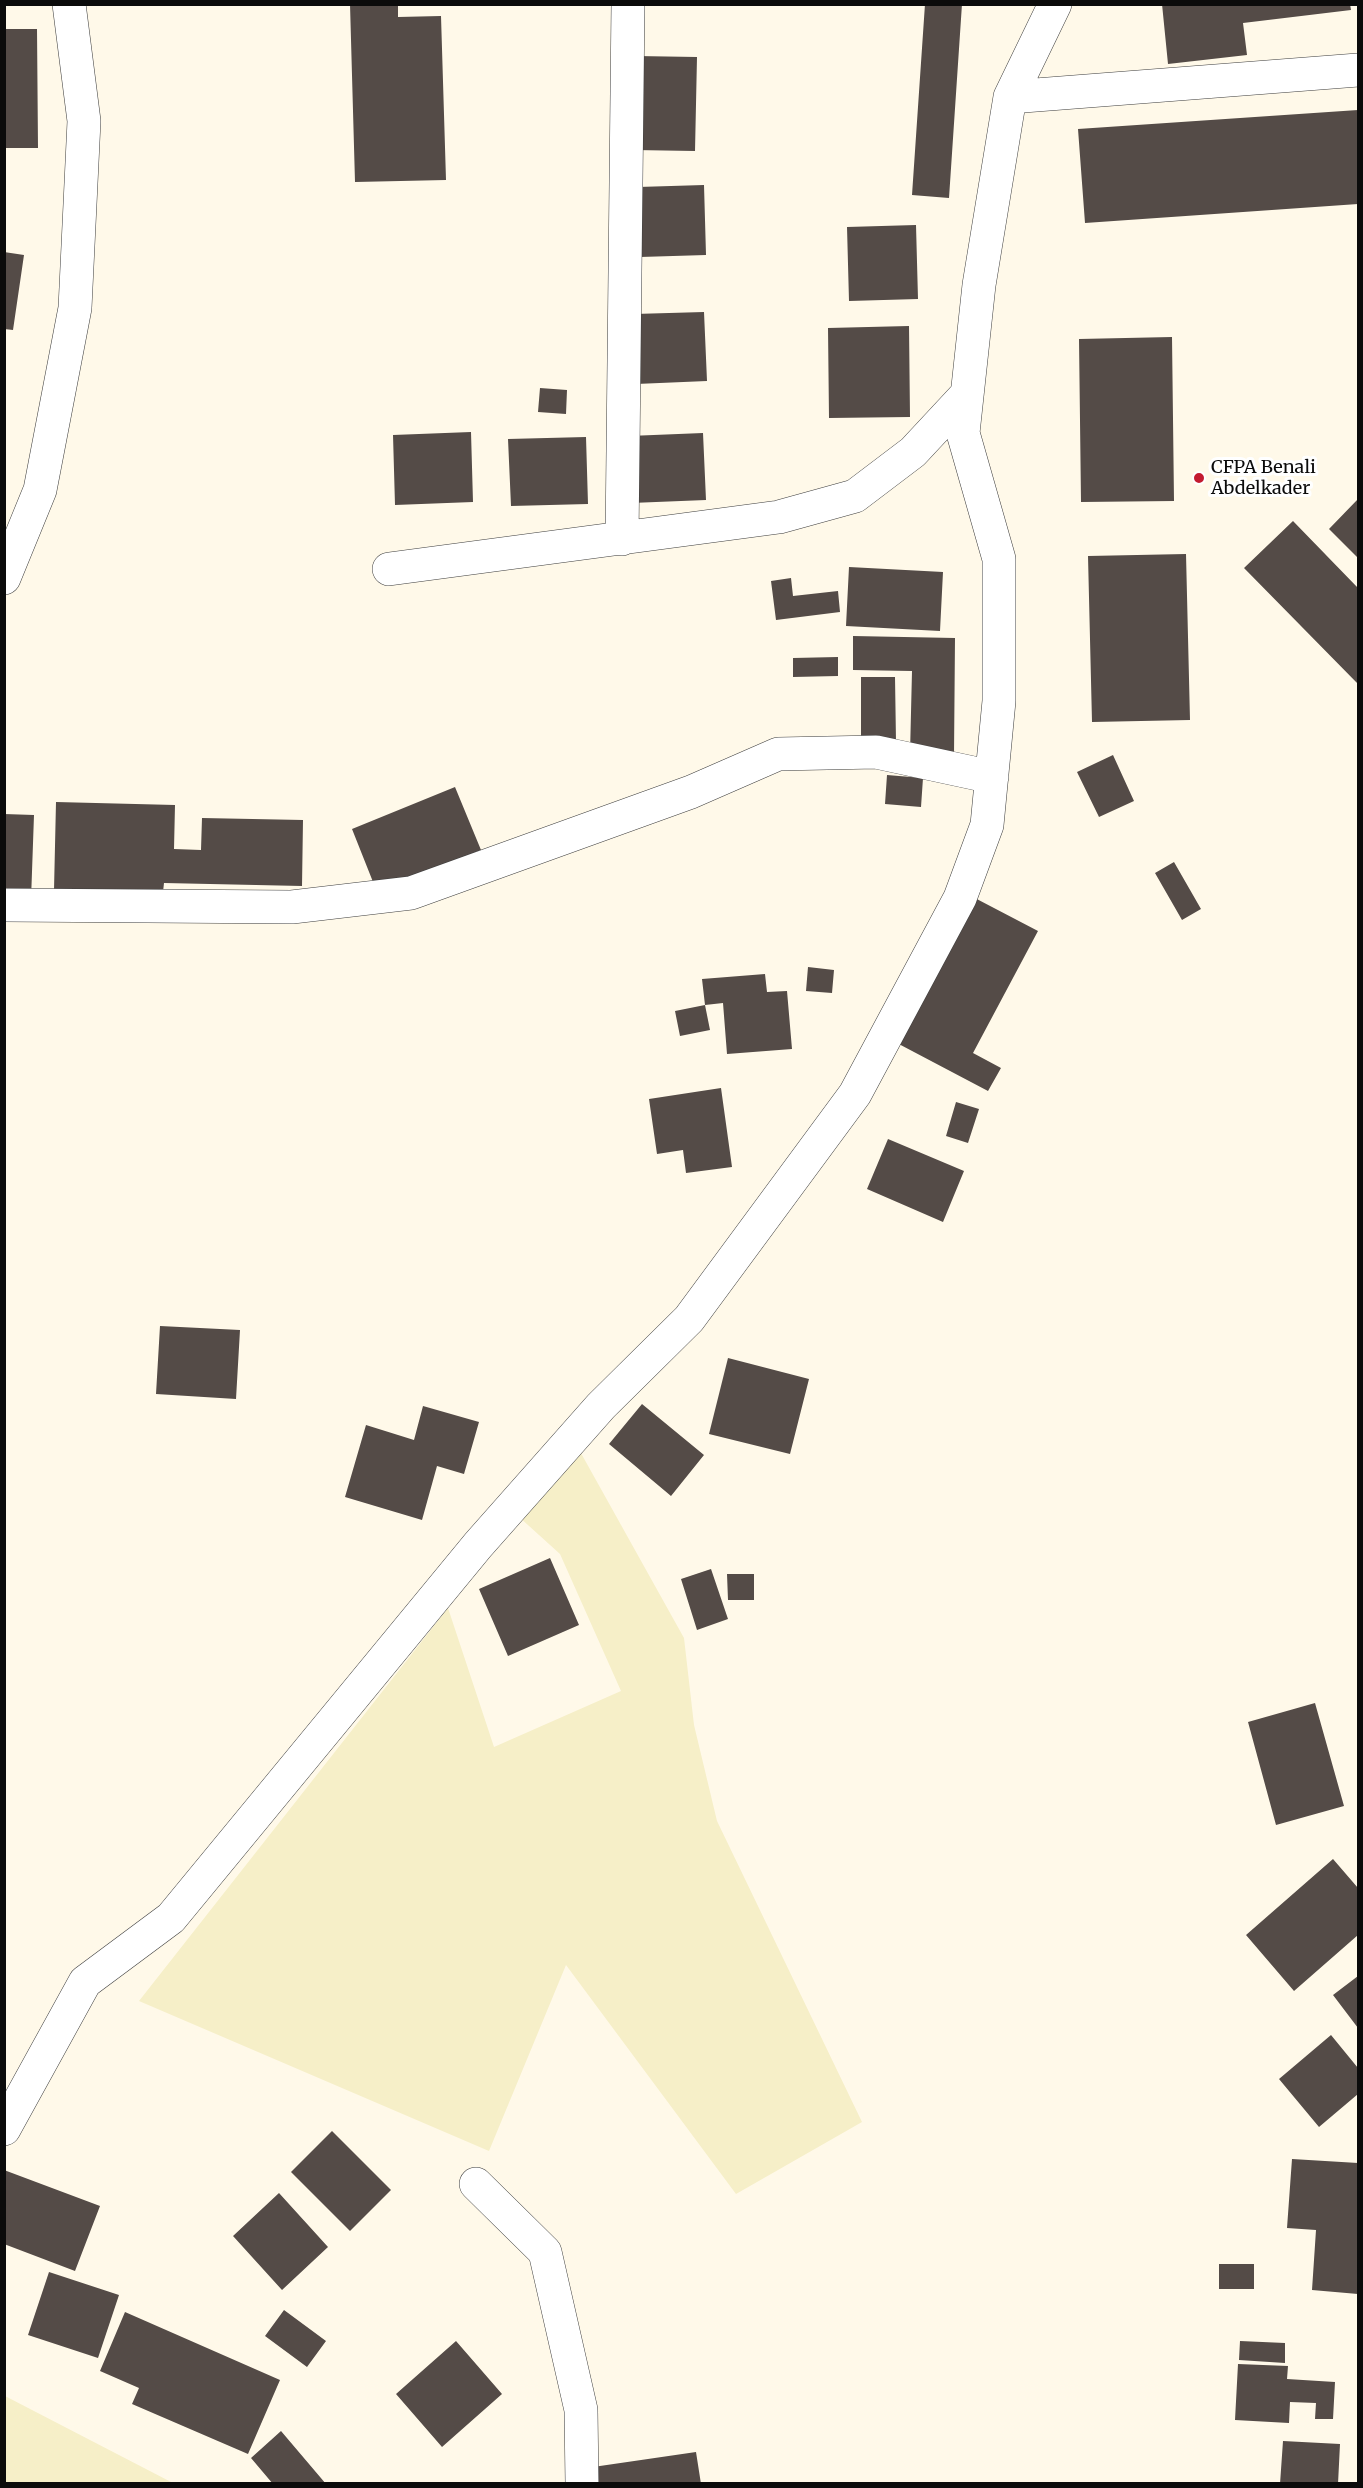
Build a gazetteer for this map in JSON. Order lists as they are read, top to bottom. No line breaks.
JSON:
{"places":["CFPA Benali Abdelkader"]}
